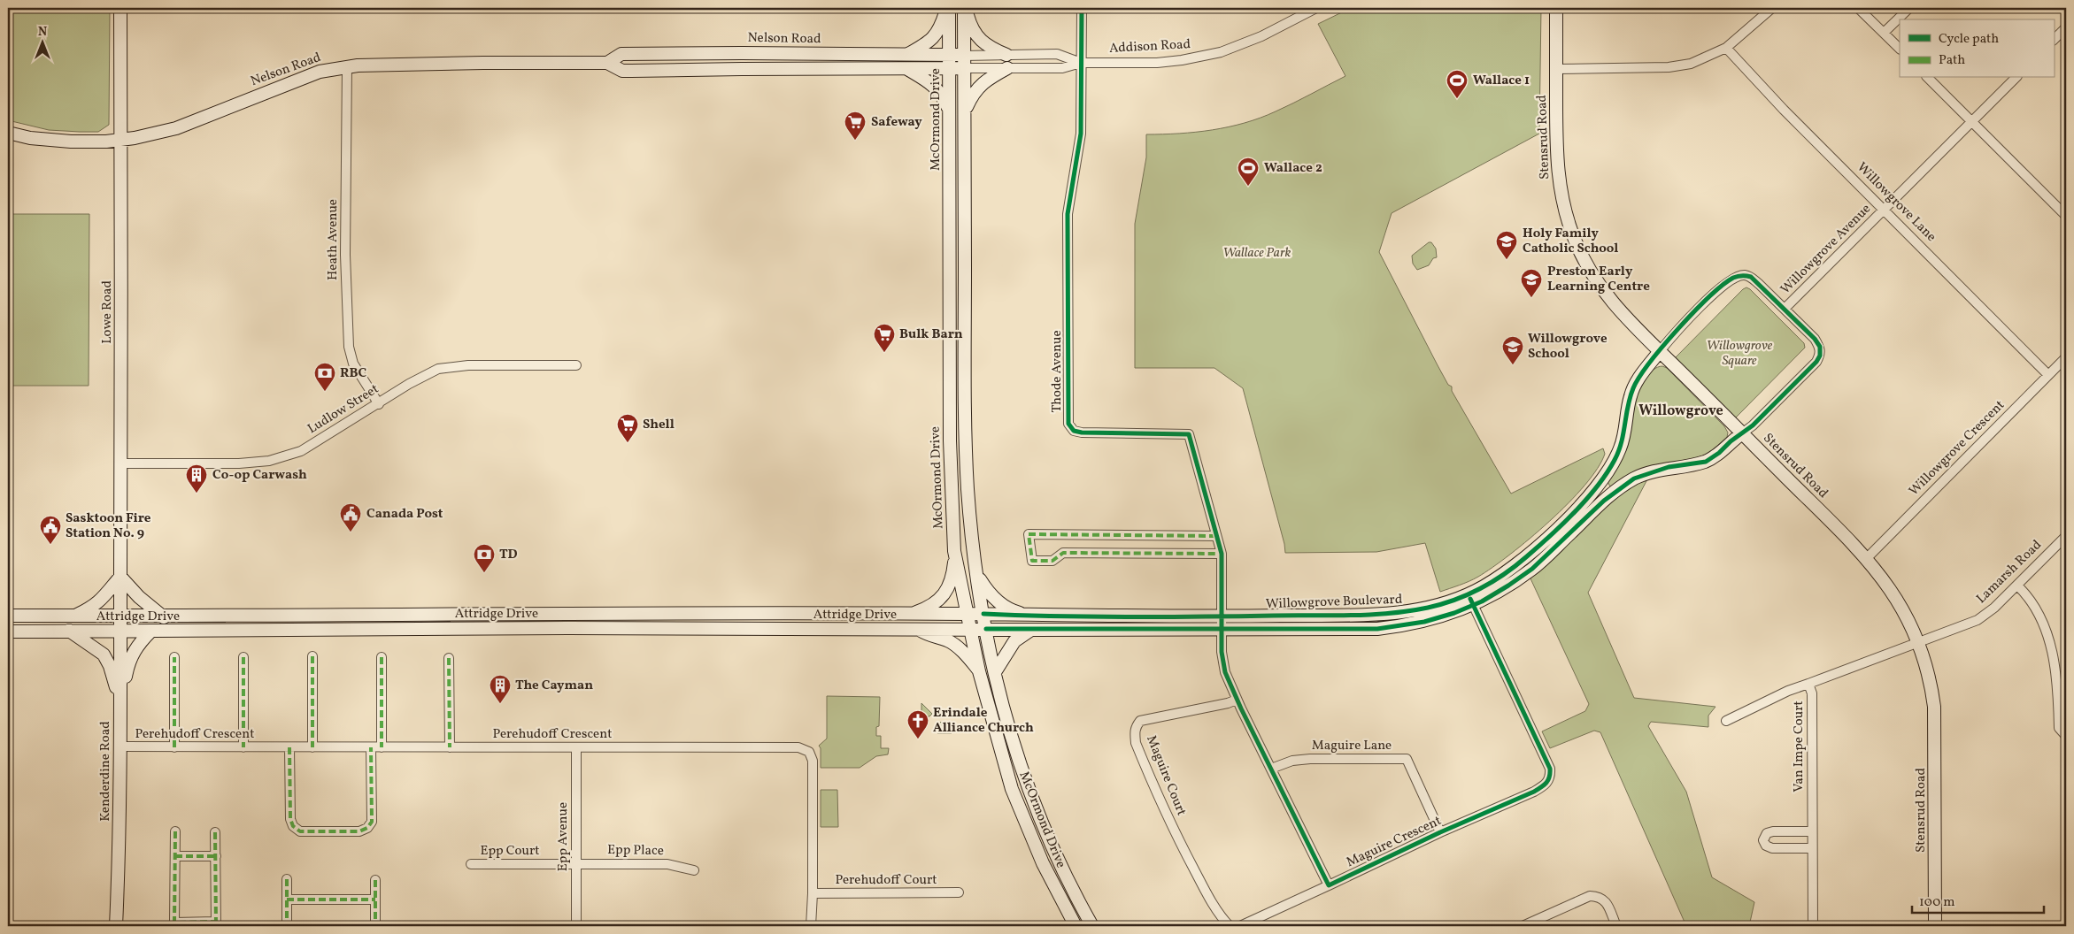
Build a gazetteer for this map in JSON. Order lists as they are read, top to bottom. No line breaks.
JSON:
{"streets":{"main road":["Nelson Road","McOrmond Drive","Stensrud Road","Lowe Road","Willowgrove Boulevard","Attridge Drive","Kenderdine Road"],"street":["Addison Road","Willowgrove Lane","Heath Avenue","Willowgrove Avenue","Thode Avenue","Ludlow Street","Willowgrove Crescent","Lamarsh Road","Perehudoff Crescent","Maguire Lane","Van Impe Court","Maguire Court","Epp Avenue","Maguire Crescent","Epp Court","Epp Place","Perehudoff Court"]},"crossings":[["Nelson Road","Addison Road"],["Nelson Road","McOrmond Drive"],["Nelson Road","Heath Avenue"],["Nelson Road","Lowe Road"],["Addison Road","McOrmond Drive"],["Addison Road","Thode Avenue"],["McOrmond Drive","Willowgrove Boulevard"],["McOrmond Drive","Attridge Drive"],["Stensrud Road","Willowgrove Crescent"],["Stensrud Road","Lamarsh Road"],["Stensrud Road","Willowgrove Boulevard"],["Stensrud Road","Van Impe Court"],["Willowgrove Lane","Willowgrove Avenue"],["Willowgrove Lane","Willowgrove Crescent"],["Heath Avenue","Ludlow Street"],["Lowe Road","Ludlow Street"],["Lowe Road","Attridge Drive"],["Lowe Road","Kenderdine Road"],["Thode Avenue","Willowgrove Boulevard"],["Lamarsh Road","Van Impe Court"],["Willowgrove Boulevard","Attridge Drive"],["Willowgrove Boulevard","Maguire Crescent"],["Attridge Drive","Kenderdine Road"],["Perehudoff Crescent","Kenderdine Road"],["Perehudoff Crescent","Epp Avenue"],["Perehudoff Crescent","Perehudoff Court"],["Maguire Lane","Maguire Crescent"],["Epp Avenue","Epp Court"],["Epp Avenue","Epp Place"],["Epp Court","Epp Place"]],"districts":["Willowgrove"],"parks":["Wallace Park","Willowgrove Square"],"places":{"sports":["Wallace 1","Wallace 2"],"supermarket":["Safeway","Bulk Barn","Shell"],"school or university":["Holy Family Catholic School","Preston Early Learning Centre","Willowgrove School"],"bank":["RBC","TD"],"building":["Co-op Carwash","The Cayman"],"public building":["Canada Post","Sasktoon Fire Station No. 9"],"church":["Erindale Alliance Church"]},"legend":["Cycle path","Path"],"scale_bar":"100 m","north":"top"}
